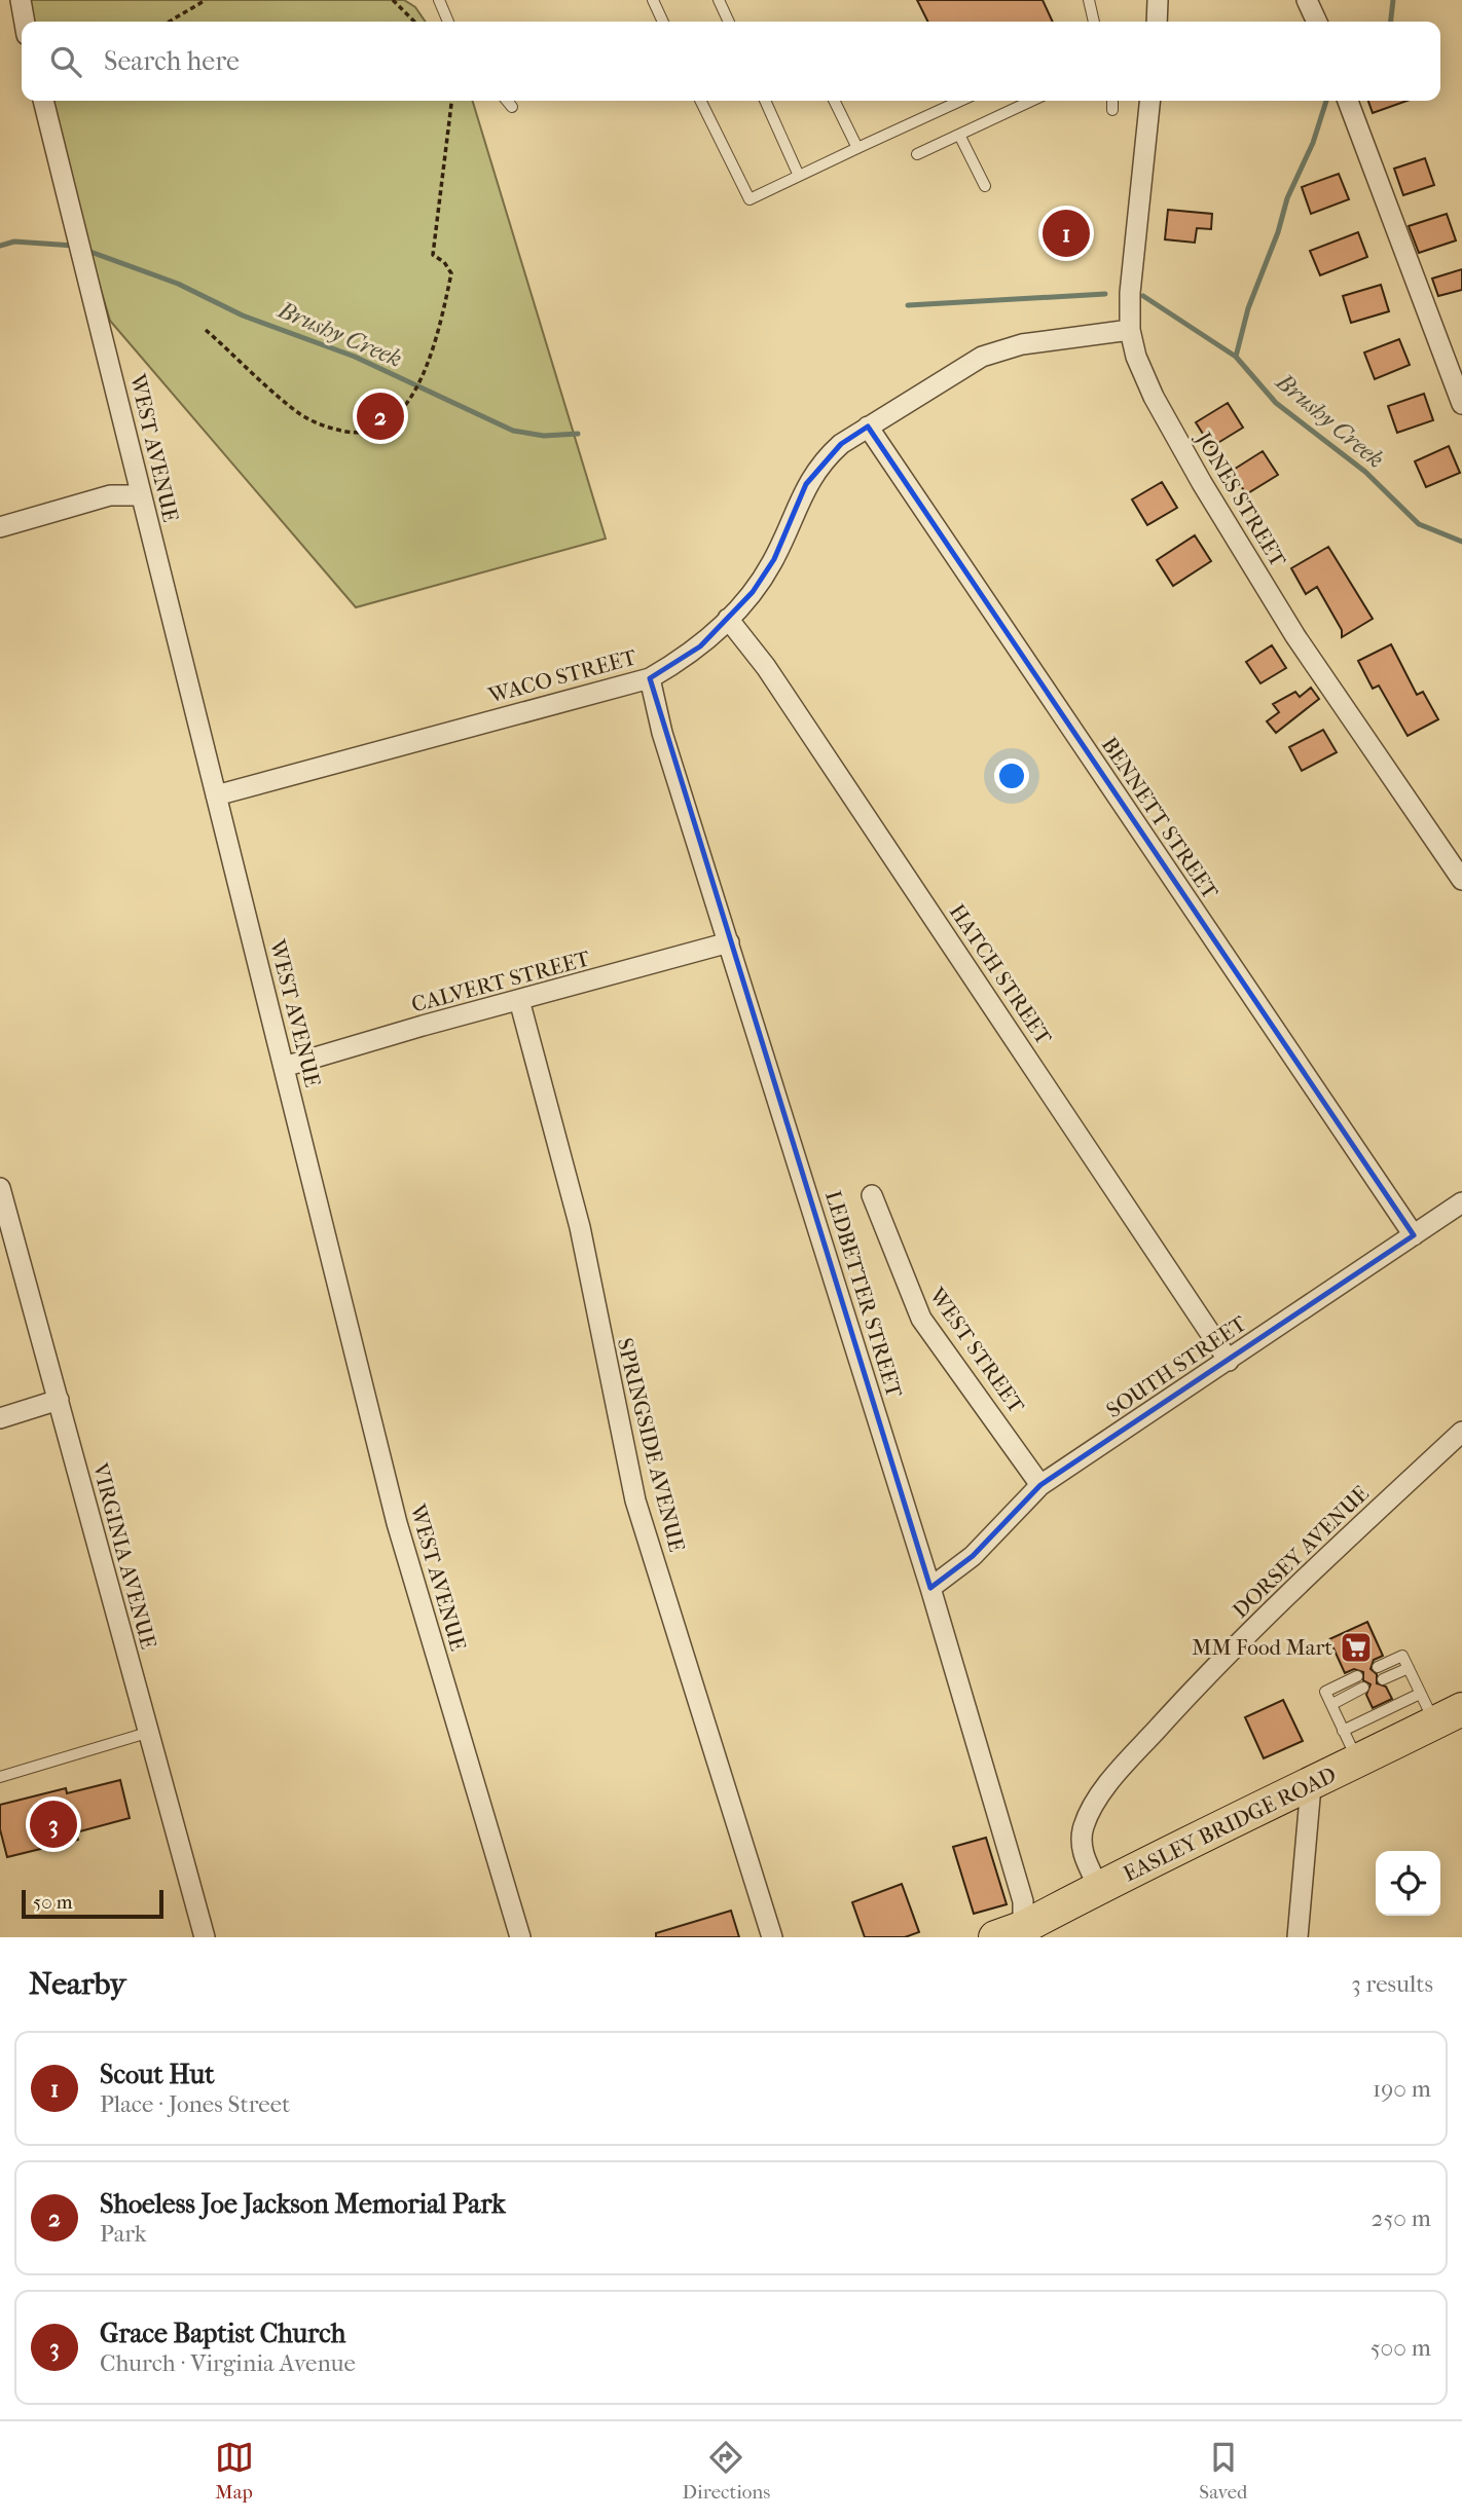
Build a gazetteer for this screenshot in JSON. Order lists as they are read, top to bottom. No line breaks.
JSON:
{"streets":{"highway":["EASLEY BRIDGE ROAD"],"street":["WEST AVENUE","JONES STREET","WACO STREET","BENNETT STREET","HATCH STREET","CALVERT STREET","LEDBETTER STREET","WEST STREET","SOUTH STREET","SPRINGSIDE AVENUE","DORSEY AVENUE","VIRGINIA AVENUE"]},"crossings":[["WEST AVENUE","WACO STREET"],["WEST AVENUE","CALVERT STREET"],["JONES STREET","WACO STREET"],["WACO STREET","BENNETT STREET"],["WACO STREET","HATCH STREET"],["WACO STREET","LEDBETTER STREET"],["BENNETT STREET","SOUTH STREET"],["HATCH STREET","SOUTH STREET"],["CALVERT STREET","LEDBETTER STREET"],["CALVERT STREET","SPRINGSIDE AVENUE"],["LEDBETTER STREET","SOUTH STREET"],["LEDBETTER STREET","EASLEY BRIDGE ROAD"],["WEST STREET","SOUTH STREET"],["DORSEY AVENUE","EASLEY BRIDGE ROAD"]],"water":["Brushy Creek"],"places":{"supermarket":["MM Food Mart"]},"scale_bar":"50 m","page":{"search":"Search here","pins":["1","2","3"],"scale":"50 m","heading":["Nearby","3 results"],"list":[{"mark":"1","name":"Scout Hut","note":"Place · Jones Street","value":"190 m"},{"mark":"2","name":"Shoeless Joe Jackson Memorial Park","note":"Park","value":"250 m"},{"mark":"3","name":"Grace Baptist Church","note":"Church · Virginia Avenue","value":"500 m"}],"nav":["Map","Directions","Saved"]}}
